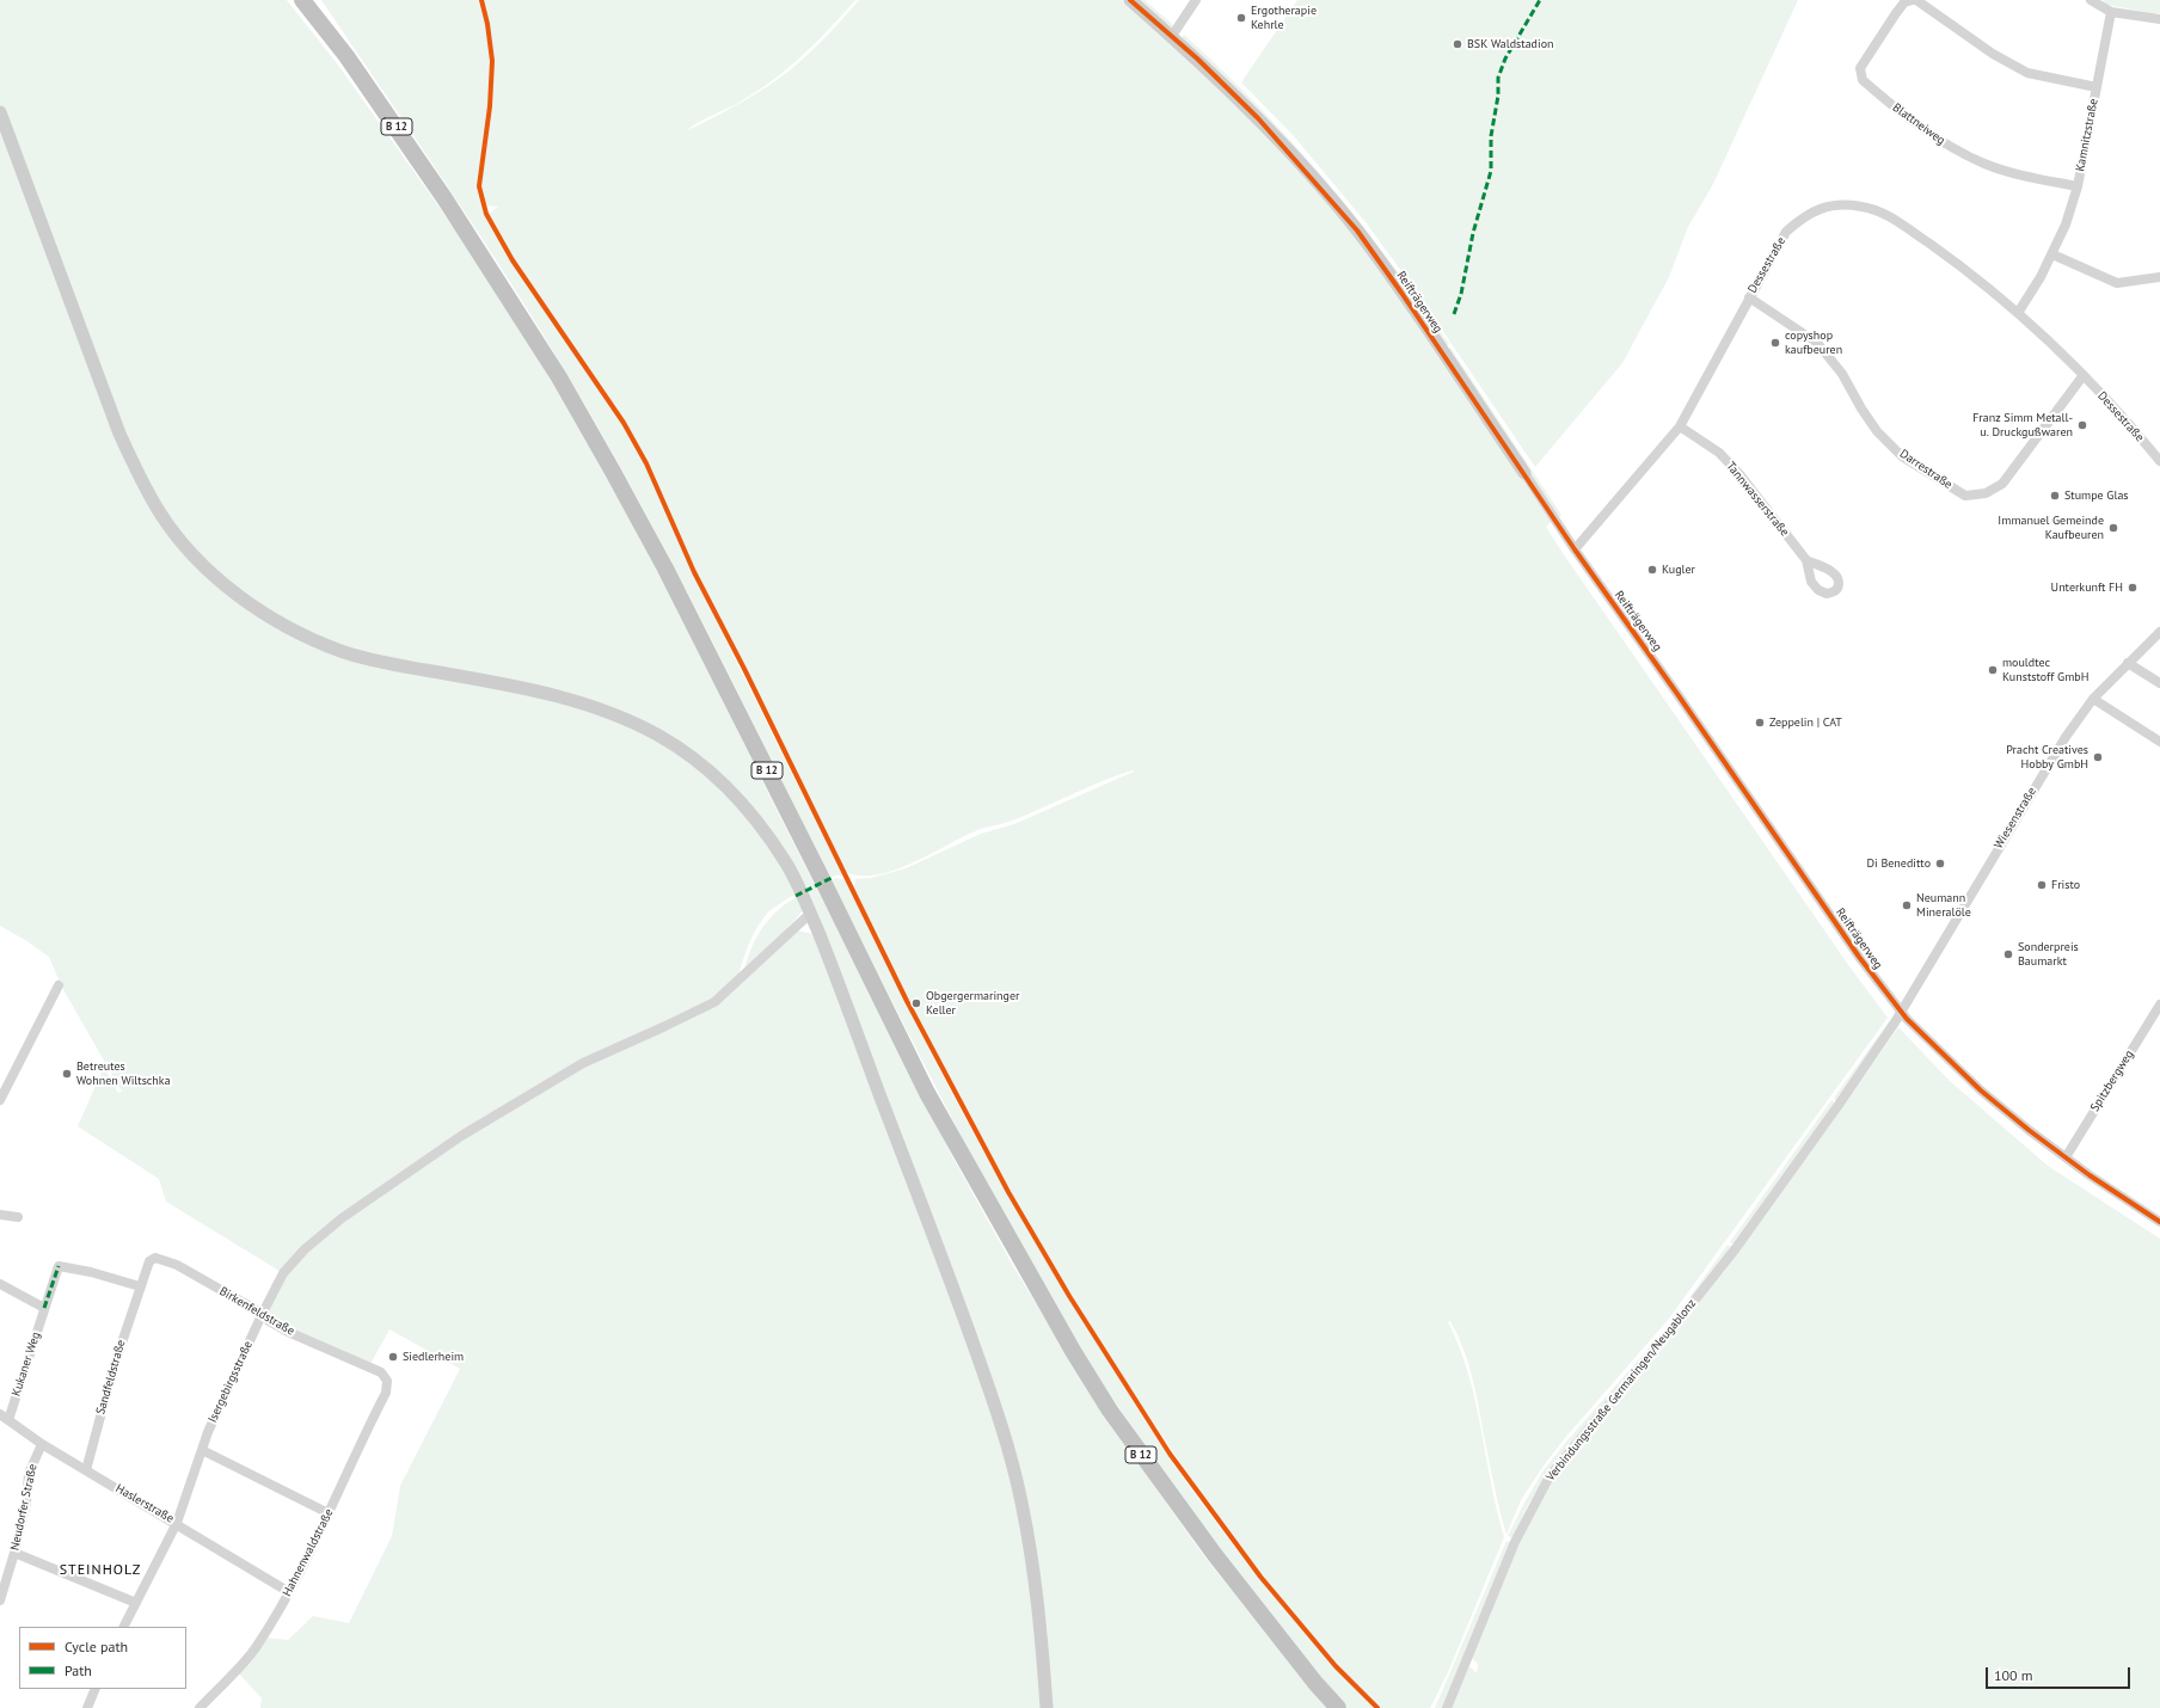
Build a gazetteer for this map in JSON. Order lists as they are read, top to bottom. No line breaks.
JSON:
{"streets":{"highway":["B 12"],"main road":["Reifträgerweg"],"street":["Blattneiweg","Kamnitzstraße","Dessestraße","Darrestraße","Tannwasserstraße","Wiesenstraße","Spitzbergweg","Birkenfeldstraße","Kukaner Weg","Sandfeldstraße","Isergebirgsstraße","Verbindungsstraße Germaringen/Neugablonz","Haslerstraße","Neudorfer Straße","Hahnenwaldstraße"]},"crossings":[["Blattneiweg","Kamnitzstraße"],["Kamnitzstraße","Dessestraße"],["Dessestraße","Reifträgerweg"],["Dessestraße","Darrestraße"],["Dessestraße","Tannwasserstraße"],["Reifträgerweg","Wiesenstraße"],["Reifträgerweg","Spitzbergweg"],["Wiesenstraße","Verbindungsstraße Germaringen/Neugablonz"],["Birkenfeldstraße","Kukaner Weg"],["Birkenfeldstraße","Sandfeldstraße"],["Birkenfeldstraße","Isergebirgsstraße"],["Birkenfeldstraße","Hahnenwaldstraße"],["Kukaner Weg","Sandfeldstraße"],["Kukaner Weg","Haslerstraße"],["Sandfeldstraße","Haslerstraße"],["Isergebirgsstraße","Haslerstraße"],["Haslerstraße","Neudorfer Straße"],["Haslerstraße","Hahnenwaldstraße"]],"districts":["STEINHOLZ"],"places":["Ergotherapie Kehrle","BSK Waldstadion","copyshop kaufbeuren","Franz Simm Metall- u. Druckgußwaren","Stumpe Glas","Immanuel Gemeinde Kaufbeuren","Kugler","Unterkunft FH","mouldtec Kunststoff GmbH","Zeppelin | CAT","Pracht Creatives Hobby GmbH","Di Beneditto","Fristo","Neumann Mineralöle","Sonderpreis Baumarkt","Obgergermaringer Keller","Betreutes Wohnen Wiltschka","Siedlerheim"],"legend":["Cycle path","Path"],"scale_bar":"100 m"}
